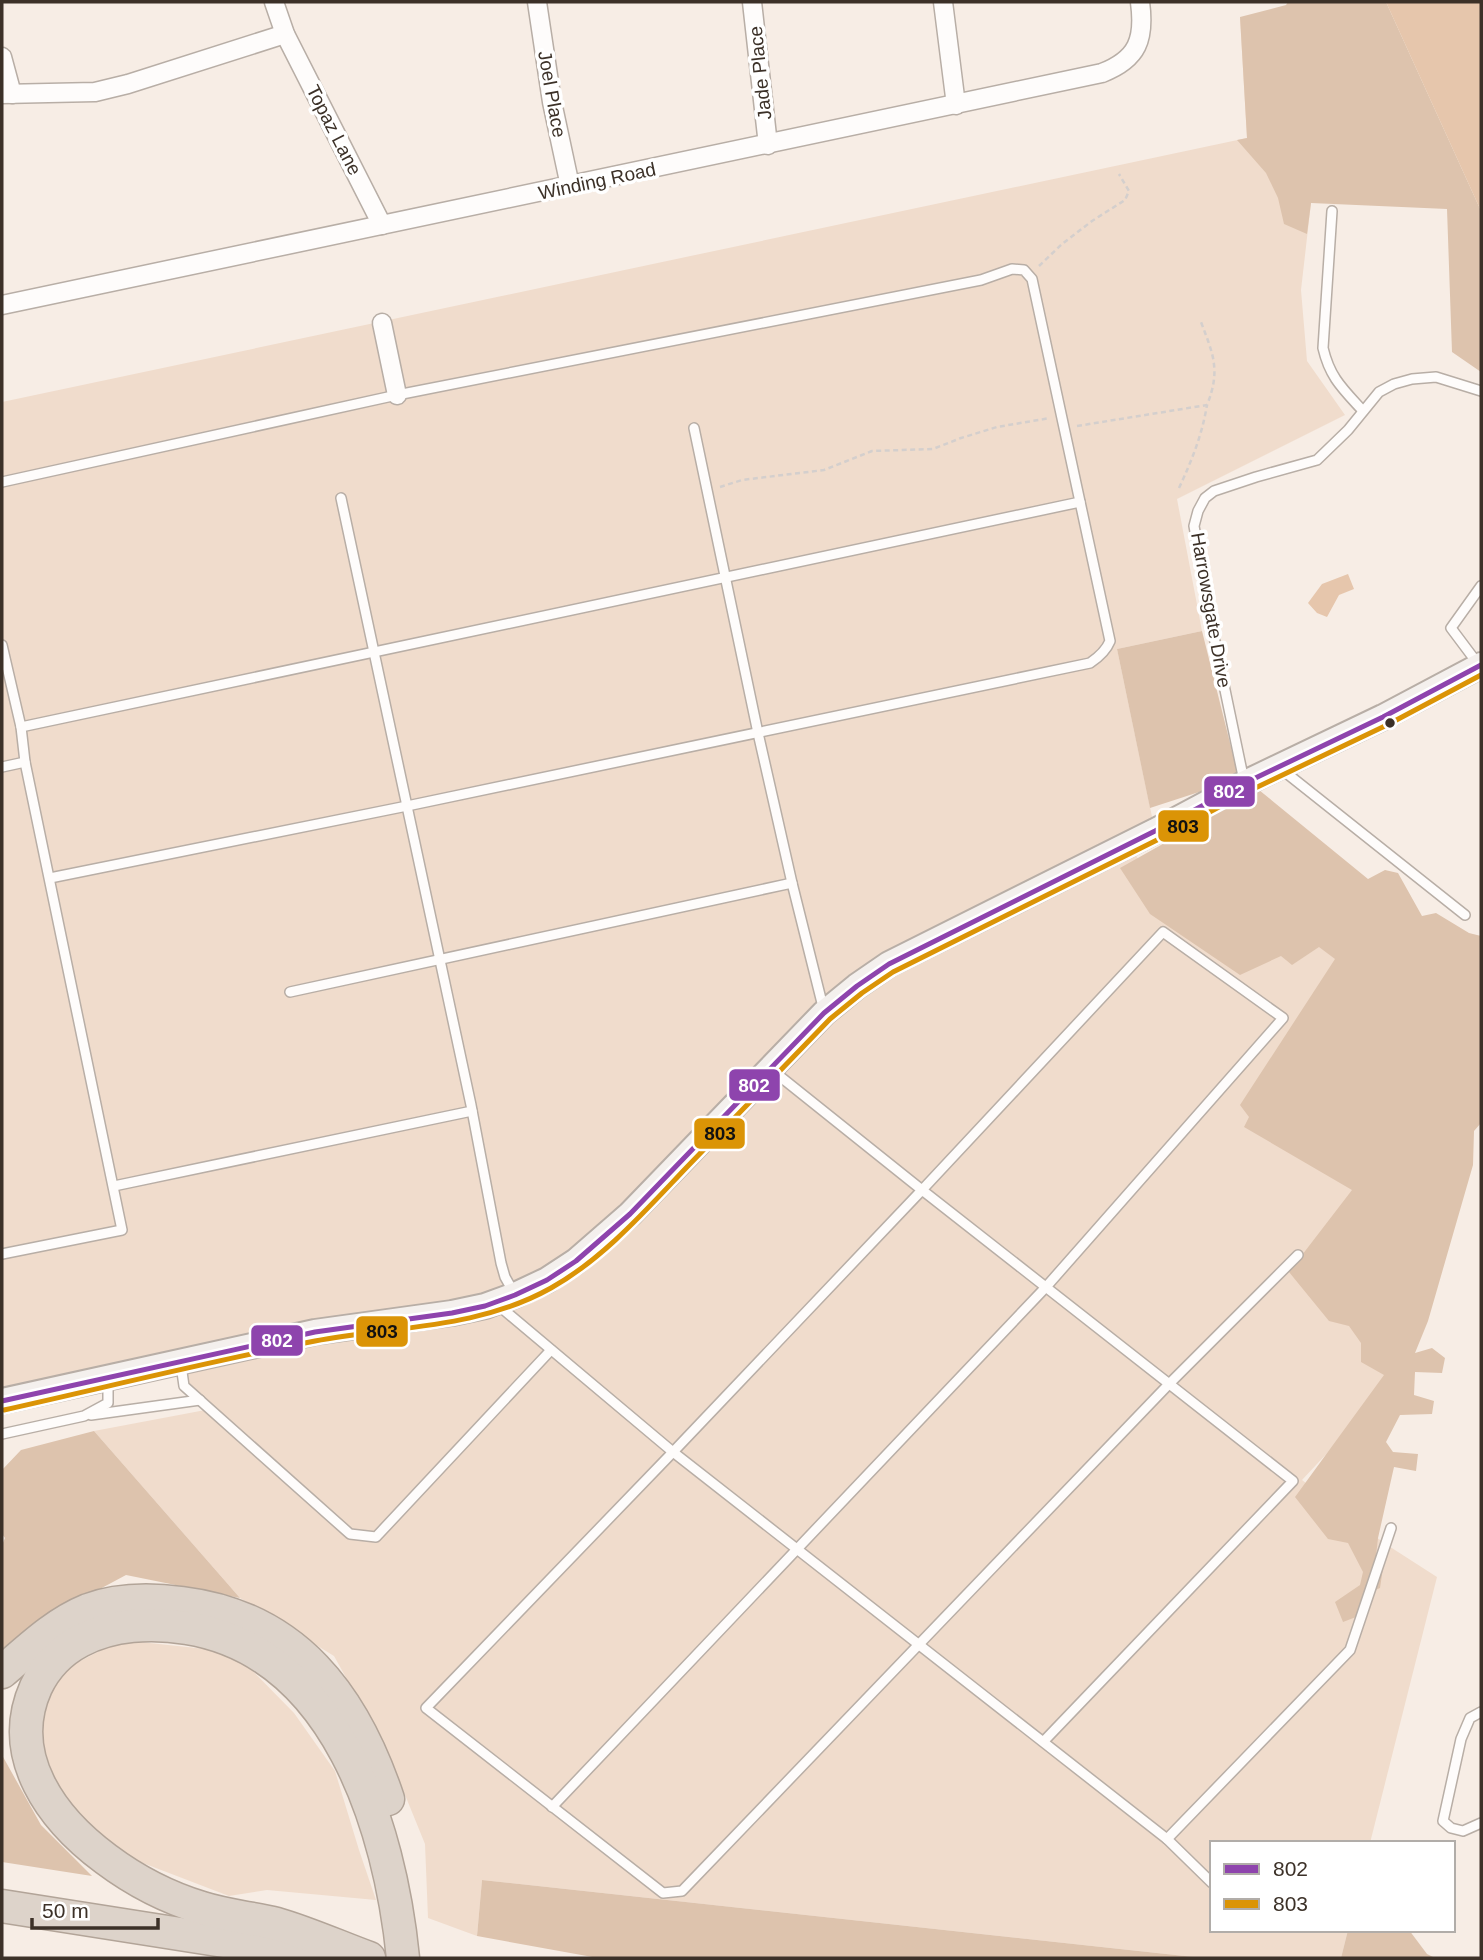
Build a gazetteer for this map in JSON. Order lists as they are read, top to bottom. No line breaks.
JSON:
{"streets":{"street":["Jade Place","Joel Place","Topaz Lane","Winding Road"],"lane":["Harrowsgate Drive"]},"crossings":[["Jade Place","Winding Road"],["Joel Place","Winding Road"],["Topaz Lane","Winding Road"]],"lines":["transit line 802","transit line 803"],"legend":["802","803"],"scale_bar":"50 m"}
